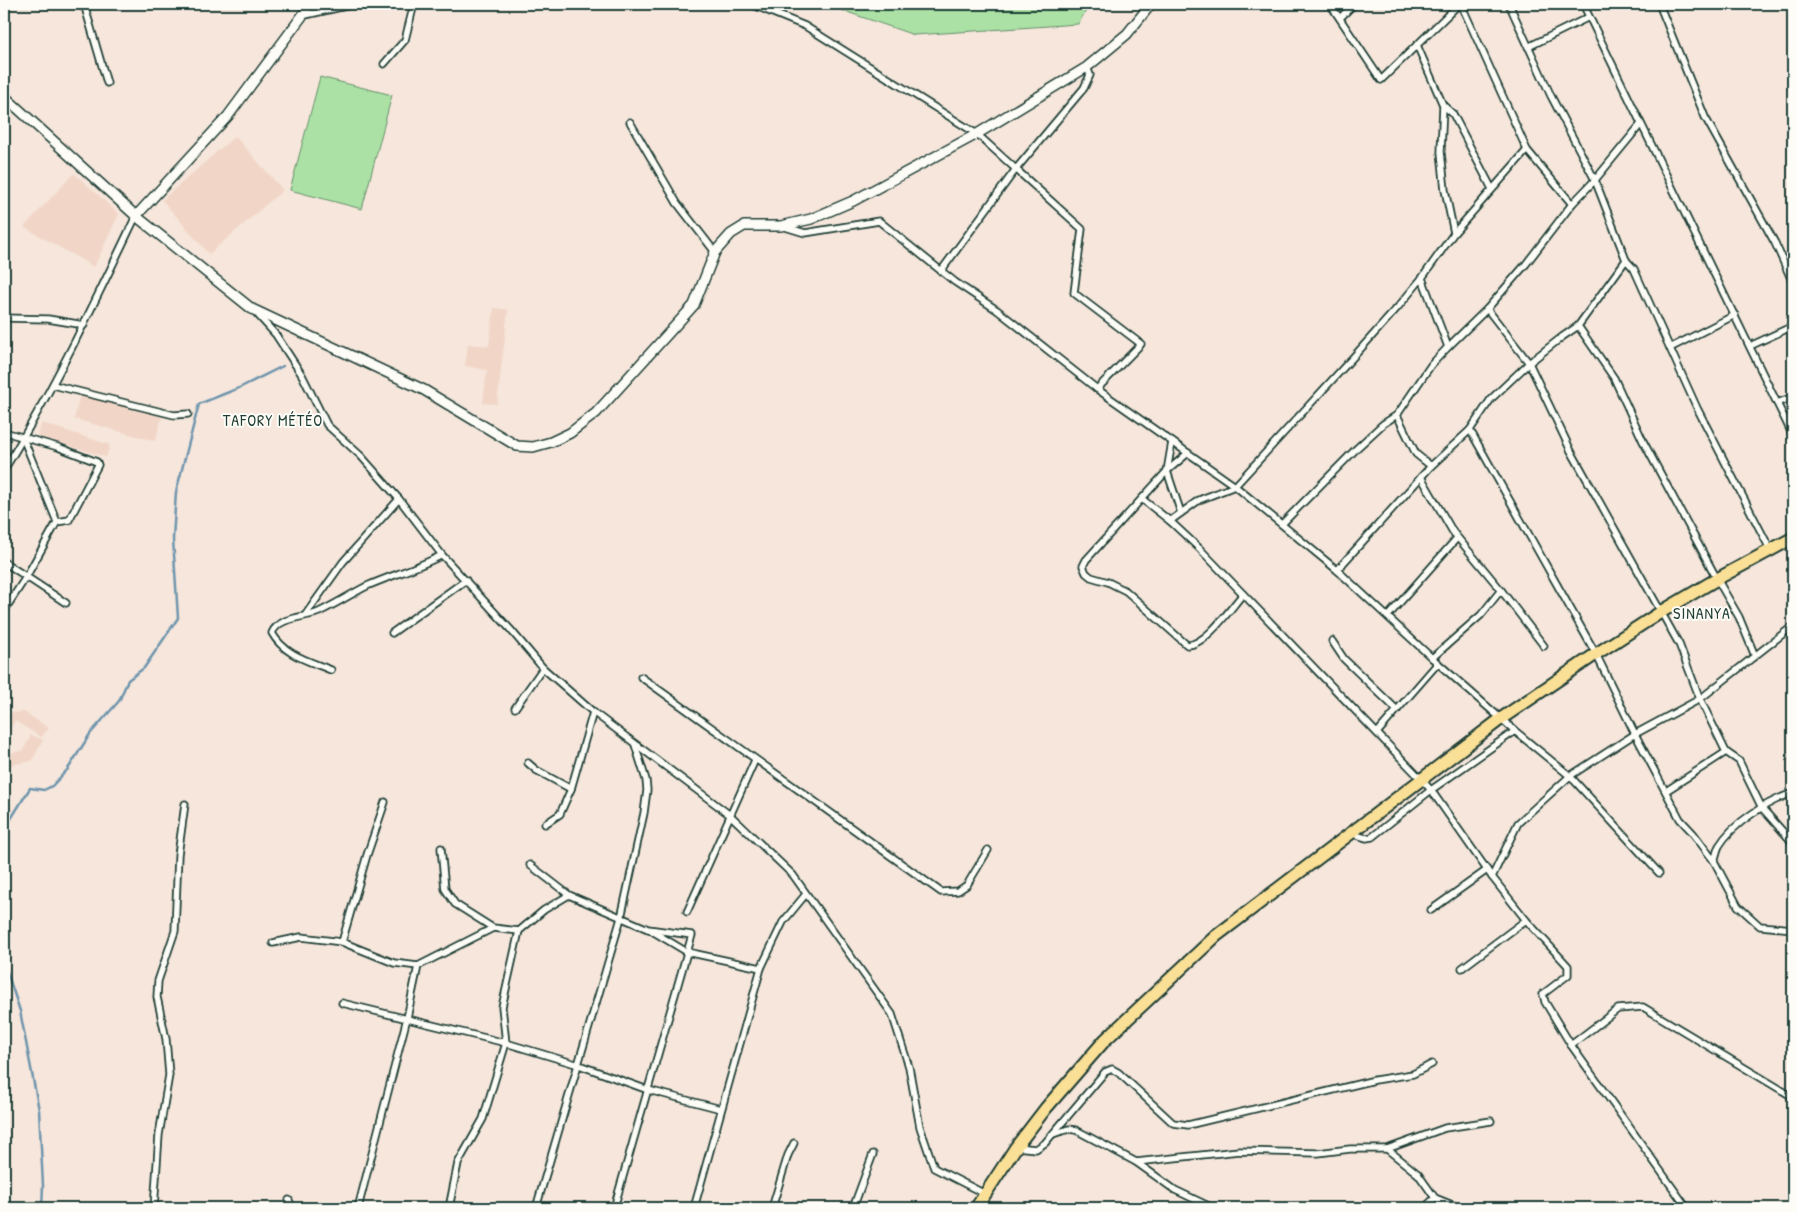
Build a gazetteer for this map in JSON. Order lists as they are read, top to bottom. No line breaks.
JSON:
{"districts":["TAFORY MÉTÉO","SINANYA"]}
